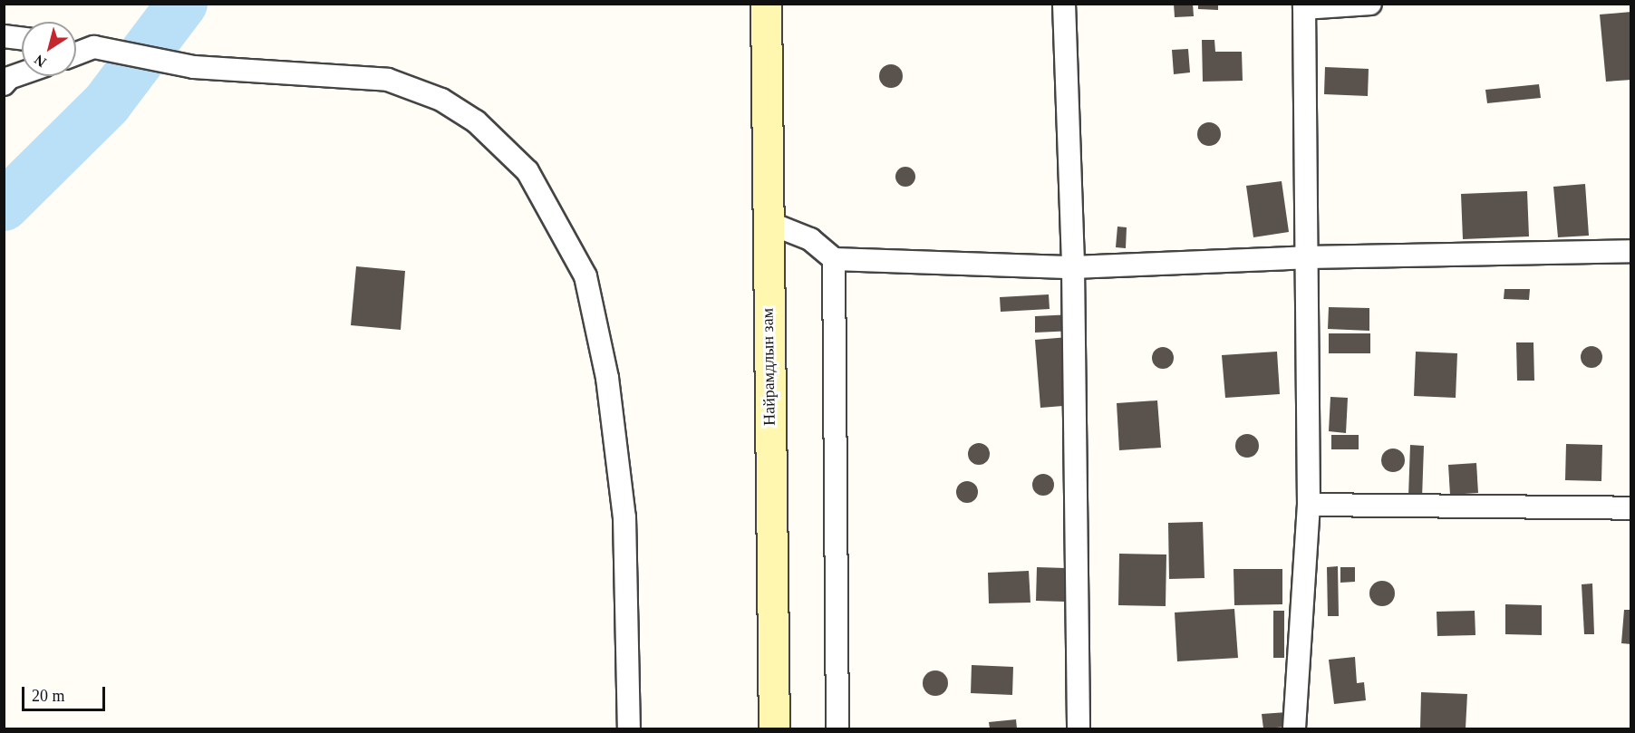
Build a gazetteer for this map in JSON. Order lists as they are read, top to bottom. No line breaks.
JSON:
{"streets":{"main road":["Найрамдлын зам"]},"scale_bar":"20 m","north":"bottom left"}
